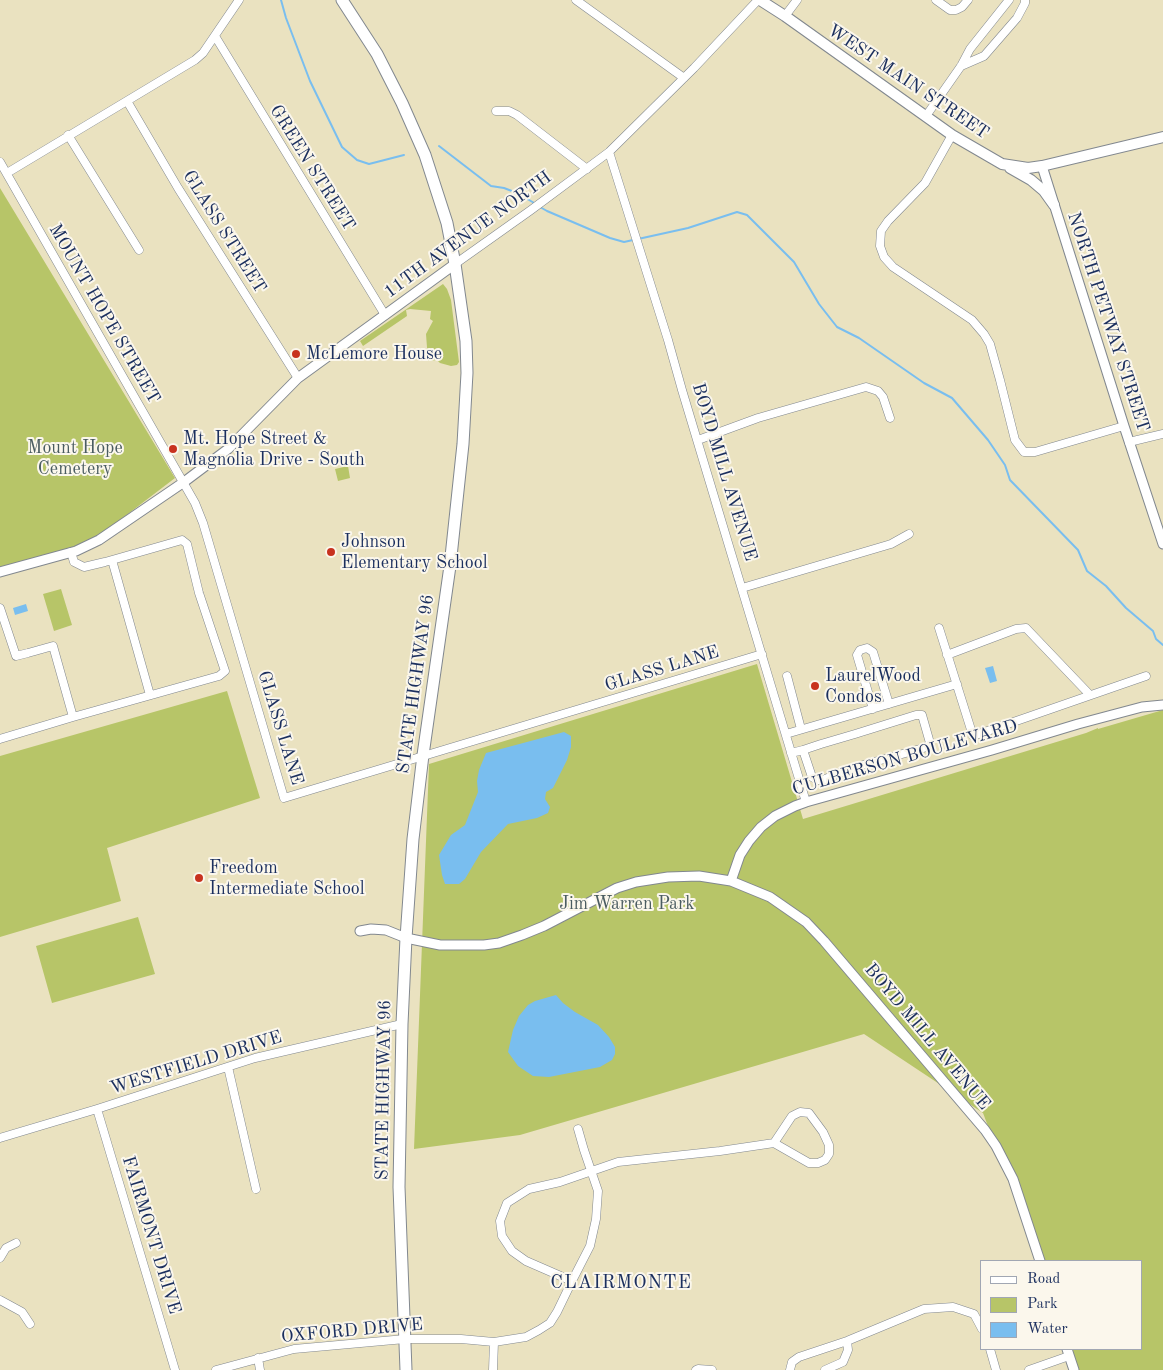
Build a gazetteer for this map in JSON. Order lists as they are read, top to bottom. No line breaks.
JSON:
{"streets":{"main road":["WEST MAIN STREET","STATE HIGHWAY 96"],"street":["GREEN STREET","GLASS STREET","11TH AVENUE NORTH","MOUNT HOPE STREET","NORTH PETWAY STREET","BOYD MILL AVENUE","GLASS LANE","CULBERSON BOULEVARD","WESTFIELD DRIVE","FAIRMONT DRIVE","OXFORD DRIVE"]},"crossings":[["WEST MAIN STREET","11TH AVENUE NORTH"],["WEST MAIN STREET","NORTH PETWAY STREET"],["GREEN STREET","11TH AVENUE NORTH"],["GLASS STREET","11TH AVENUE NORTH"],["11TH AVENUE NORTH","MOUNT HOPE STREET"],["11TH AVENUE NORTH","BOYD MILL AVENUE"],["11TH AVENUE NORTH","GLASS LANE"],["11TH AVENUE NORTH","STATE HIGHWAY 96"],["MOUNT HOPE STREET","GLASS LANE"],["BOYD MILL AVENUE","GLASS LANE"],["BOYD MILL AVENUE","CULBERSON BOULEVARD"],["GLASS LANE","STATE HIGHWAY 96"],["STATE HIGHWAY 96","WESTFIELD DRIVE"],["STATE HIGHWAY 96","OXFORD DRIVE"],["WESTFIELD DRIVE","FAIRMONT DRIVE"]],"districts":["CLAIRMONTE"],"parks":["Mount Hope Cemetery","Jim Warren Park"],"places":["McLemore House","Mt. Hope Street & Magnolia Drive - South","Johnson Elementary School","LaurelWood Condos","Freedom Intermediate School"],"legend":["Road","Park","Water"]}
